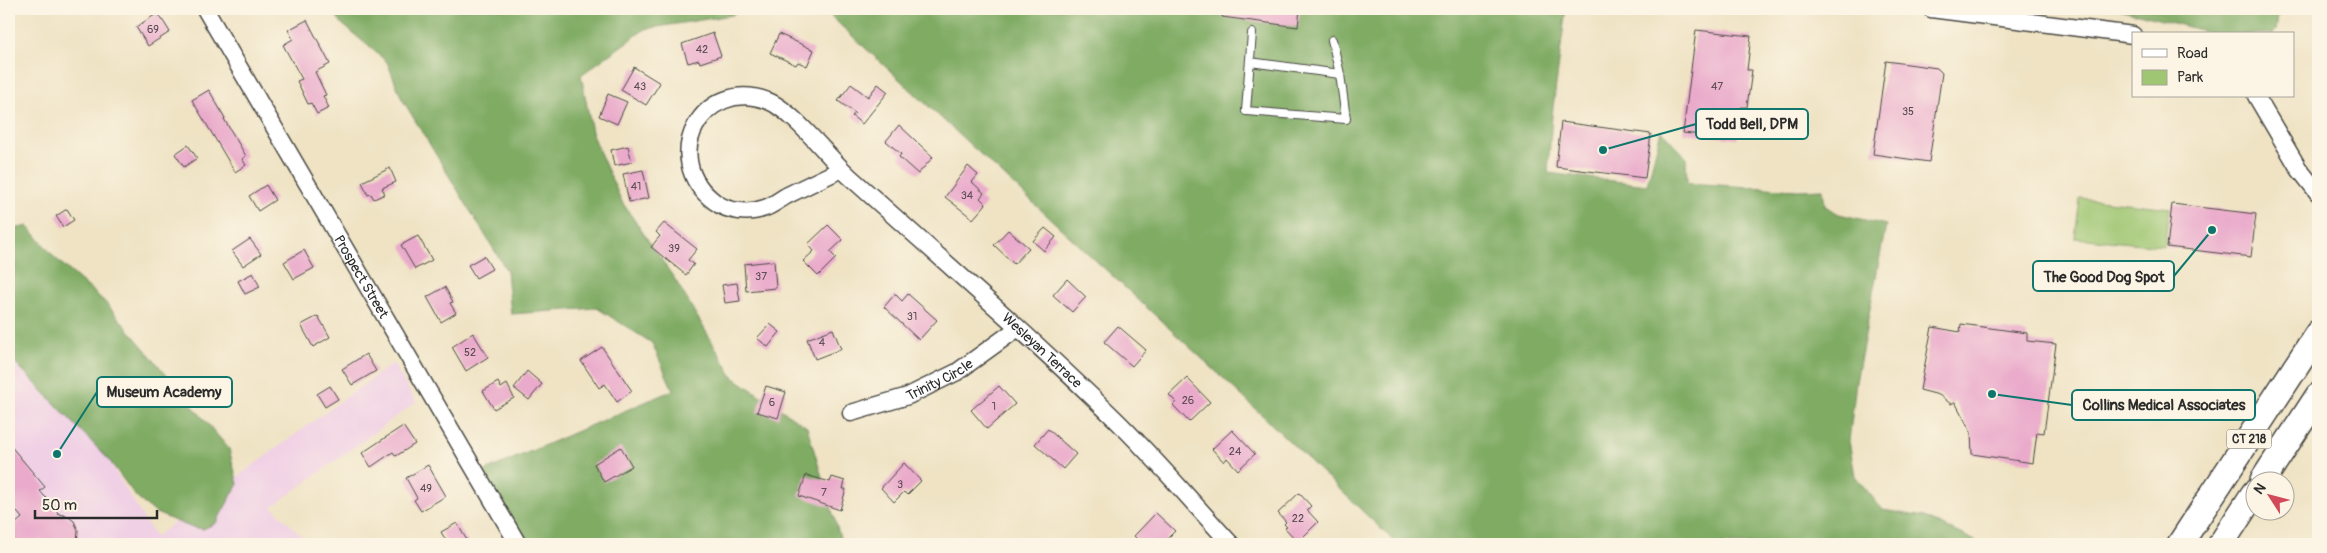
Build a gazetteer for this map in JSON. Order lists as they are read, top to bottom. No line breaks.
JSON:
{"streets":{"main road":["CT 218"],"street":["Prospect Street","Wesleyan Terrace","Trinity Circle"]},"crossings":[["Wesleyan Terrace","Trinity Circle"]],"places":["Todd Bell, DPM","The Good Dog Spot","Collins Medical Associates","Museum Academy"],"house_numbers":["69","42","43","47","35","41","34","39","37","31","4","52","26","6","1","24","3","49","7","22"],"legend":["Road","Park"],"scale_bar":"50 m","north":"top left"}
